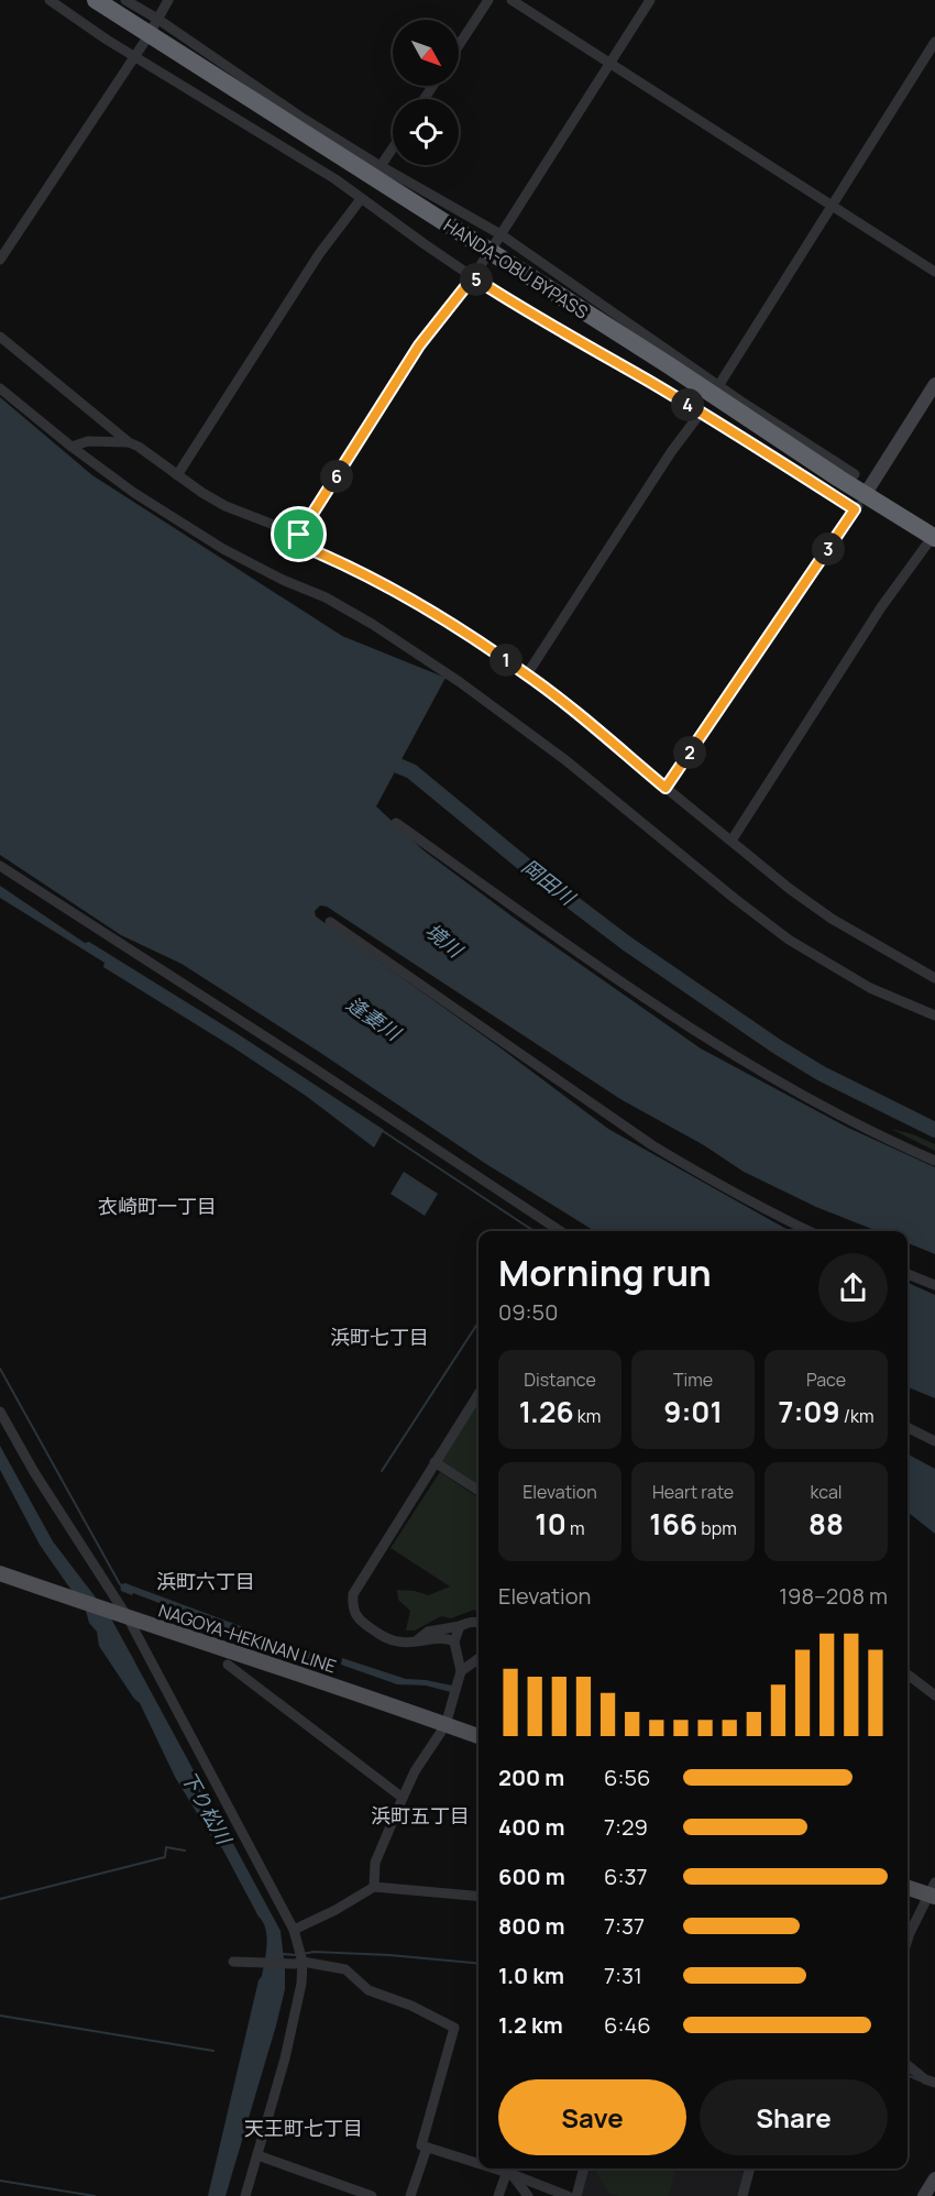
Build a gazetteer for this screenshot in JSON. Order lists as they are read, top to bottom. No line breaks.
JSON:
{"streets":{"highway":["HANDA-OBU BYPASS"],"main road":["NAGOYA-HEKINAN LINE"]},"districts":["衣崎町一丁目","浜町七丁目","浜町六丁目","浜町五丁目","天王町七丁目"],"water":["岡田川","境川","逢妻川","下り松川"],"north":"bottom right","page":{"pins":["5","4","6","3","1","2"],"heading":["Morning run","09:50"],"stats":[["Distance","1.26 km"],["Time","9:01"],["Pace","7:09 /km"],["Elevation","10 m"],["Heart rate","166 bpm"],["kcal","88"]],"chart":["Elevation","198–208 m"],"list":[{"name":"200 m","note":"6:56"},{"name":"400 m","note":"7:29"},{"name":"600 m","note":"6:37"},{"name":"800 m","note":"7:37"},{"name":"1.0 km","note":"7:31"},{"name":"1.2 km","note":"6:46"}],"buttons":["Save","Share"]}}
